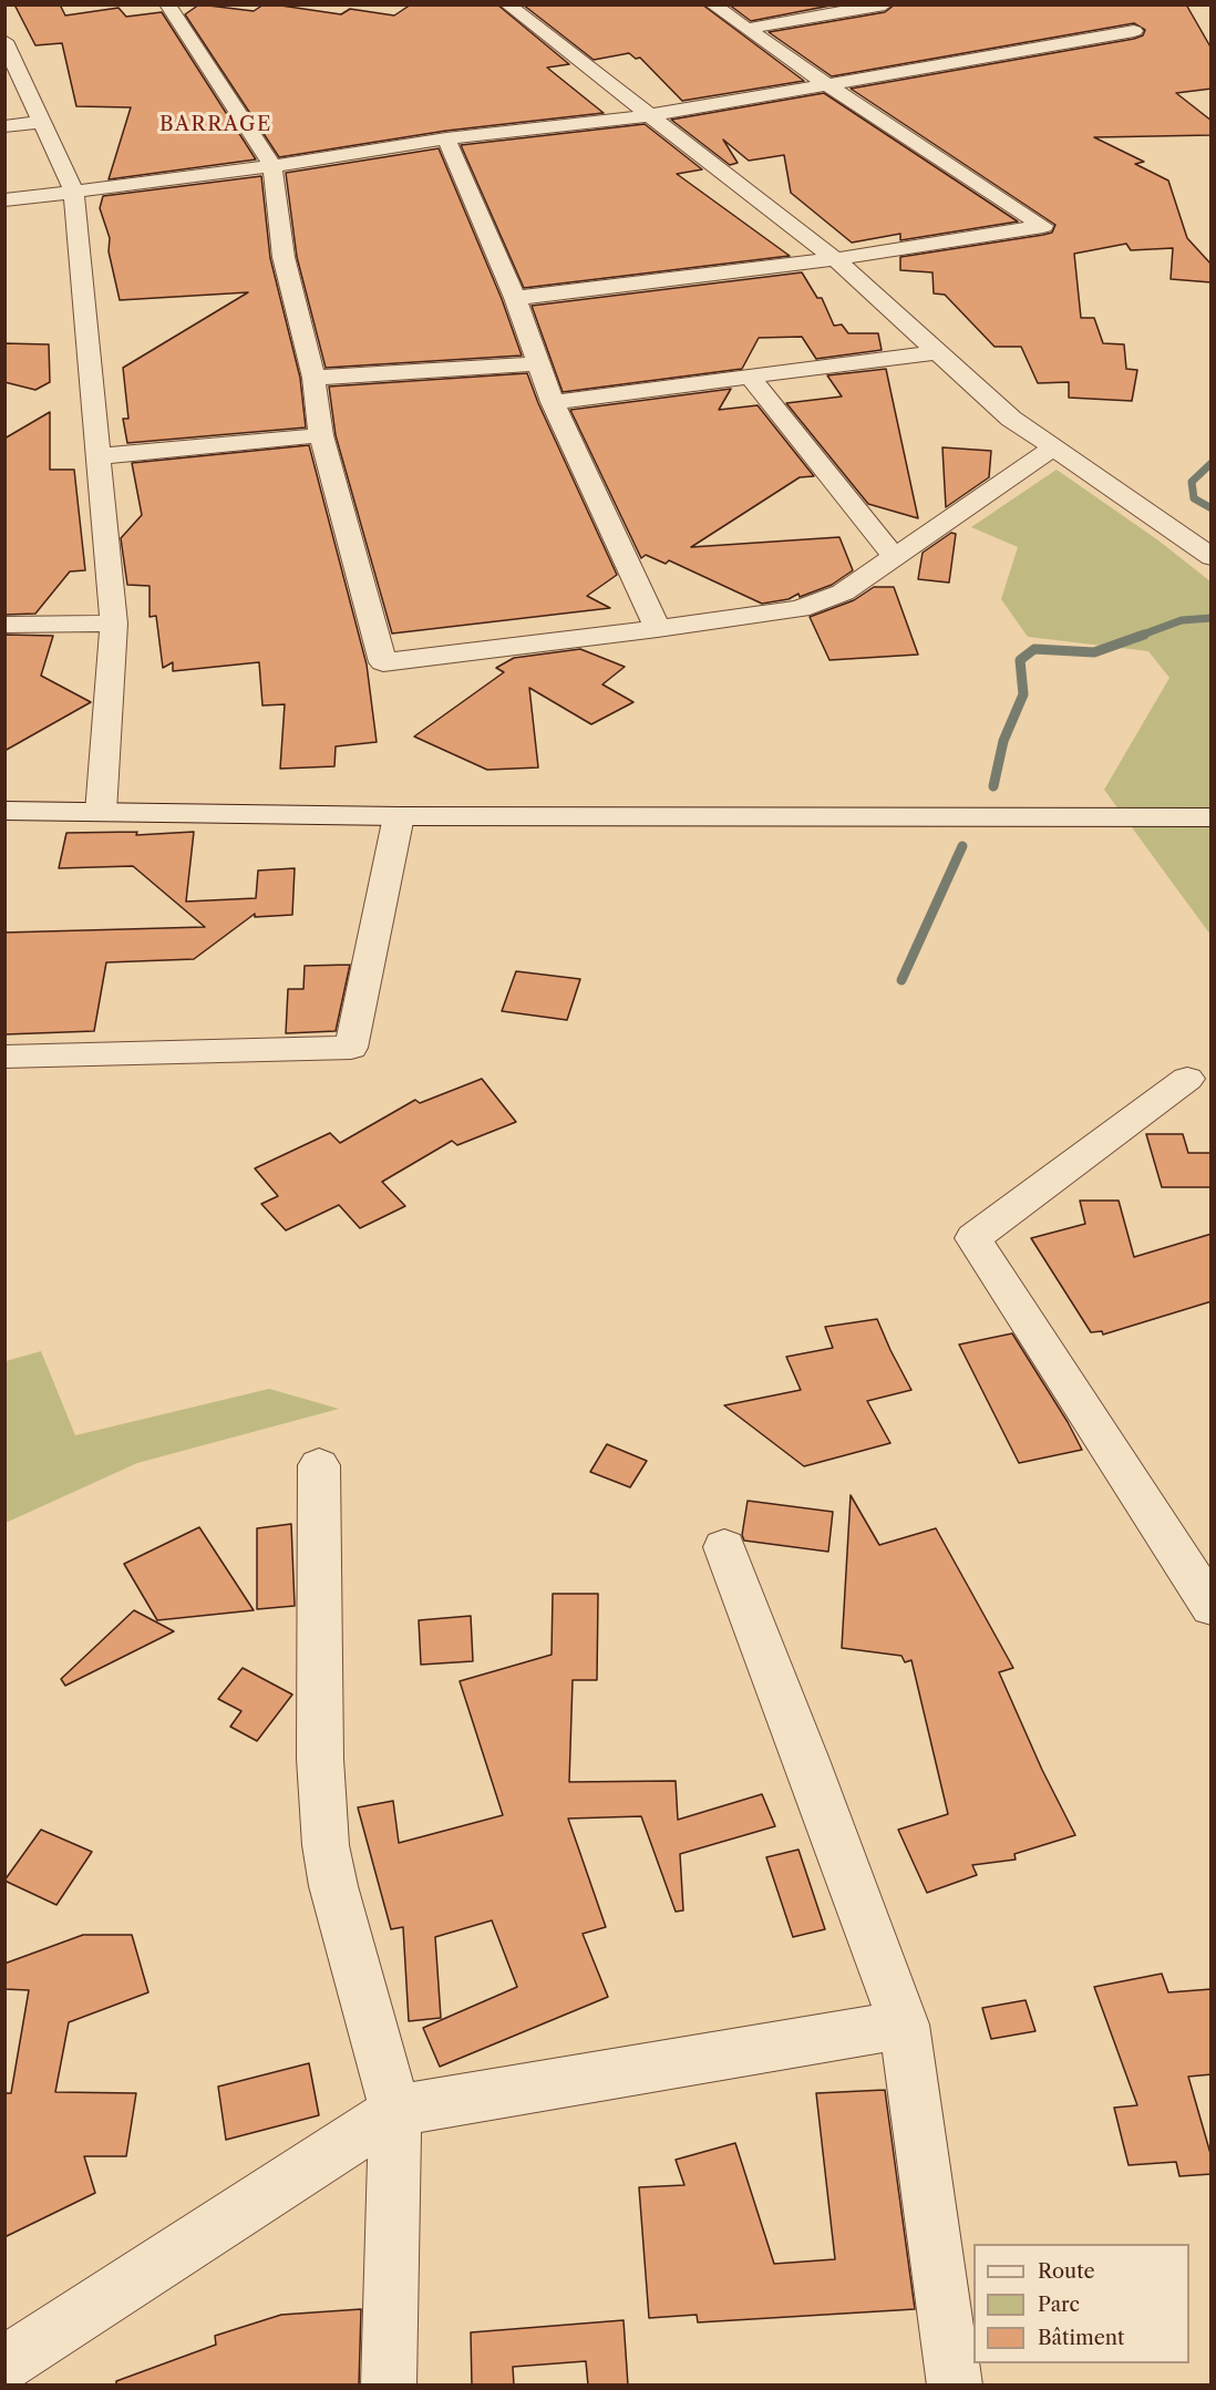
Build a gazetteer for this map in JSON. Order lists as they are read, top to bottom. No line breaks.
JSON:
{"districts":["BARRAGE"],"legend":["Route","Parc","Bâtiment"]}
